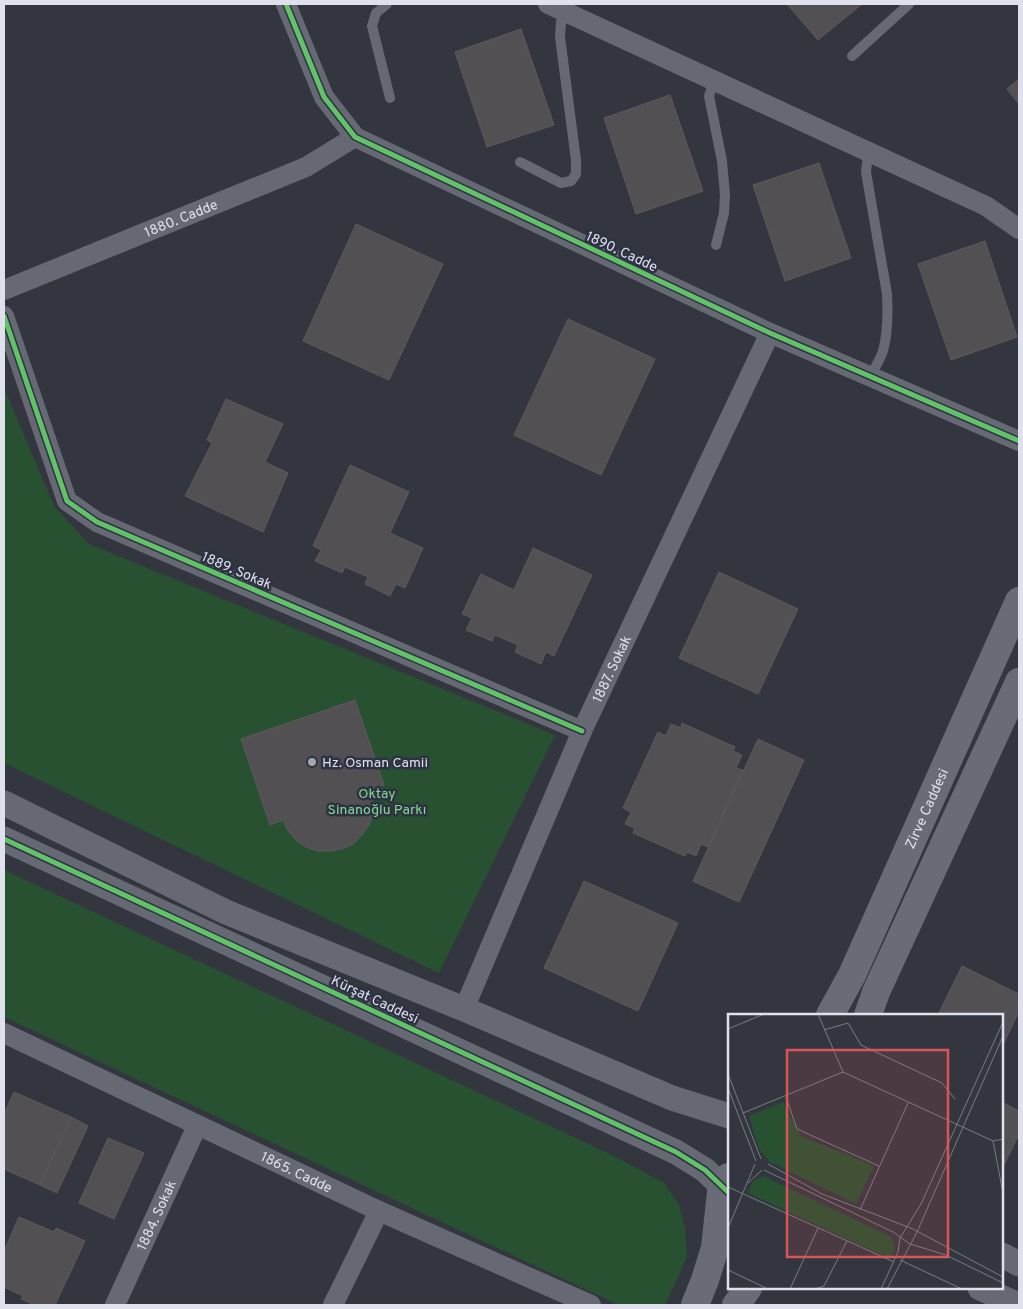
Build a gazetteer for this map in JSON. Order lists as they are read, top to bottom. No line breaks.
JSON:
{"streets":{"main road":["Zirve Caddesi"],"street":["1880. Cadde","1890. Cadde","1889. Sokak","1887. Sokak","Kürşat Caddesi","1865. Cadde","1884. Sokak"]},"crossings":[["1880. Cadde","1890. Cadde"],["1890. Cadde","1887. Sokak"],["1889. Sokak","1887. Sokak"],["1887. Sokak","Kürşat Caddesi"],["1865. Cadde","1884. Sokak"]],"parks":["Oktay Sinanoğlu Parkı"],"places":["Hz. Osman Camii"]}
